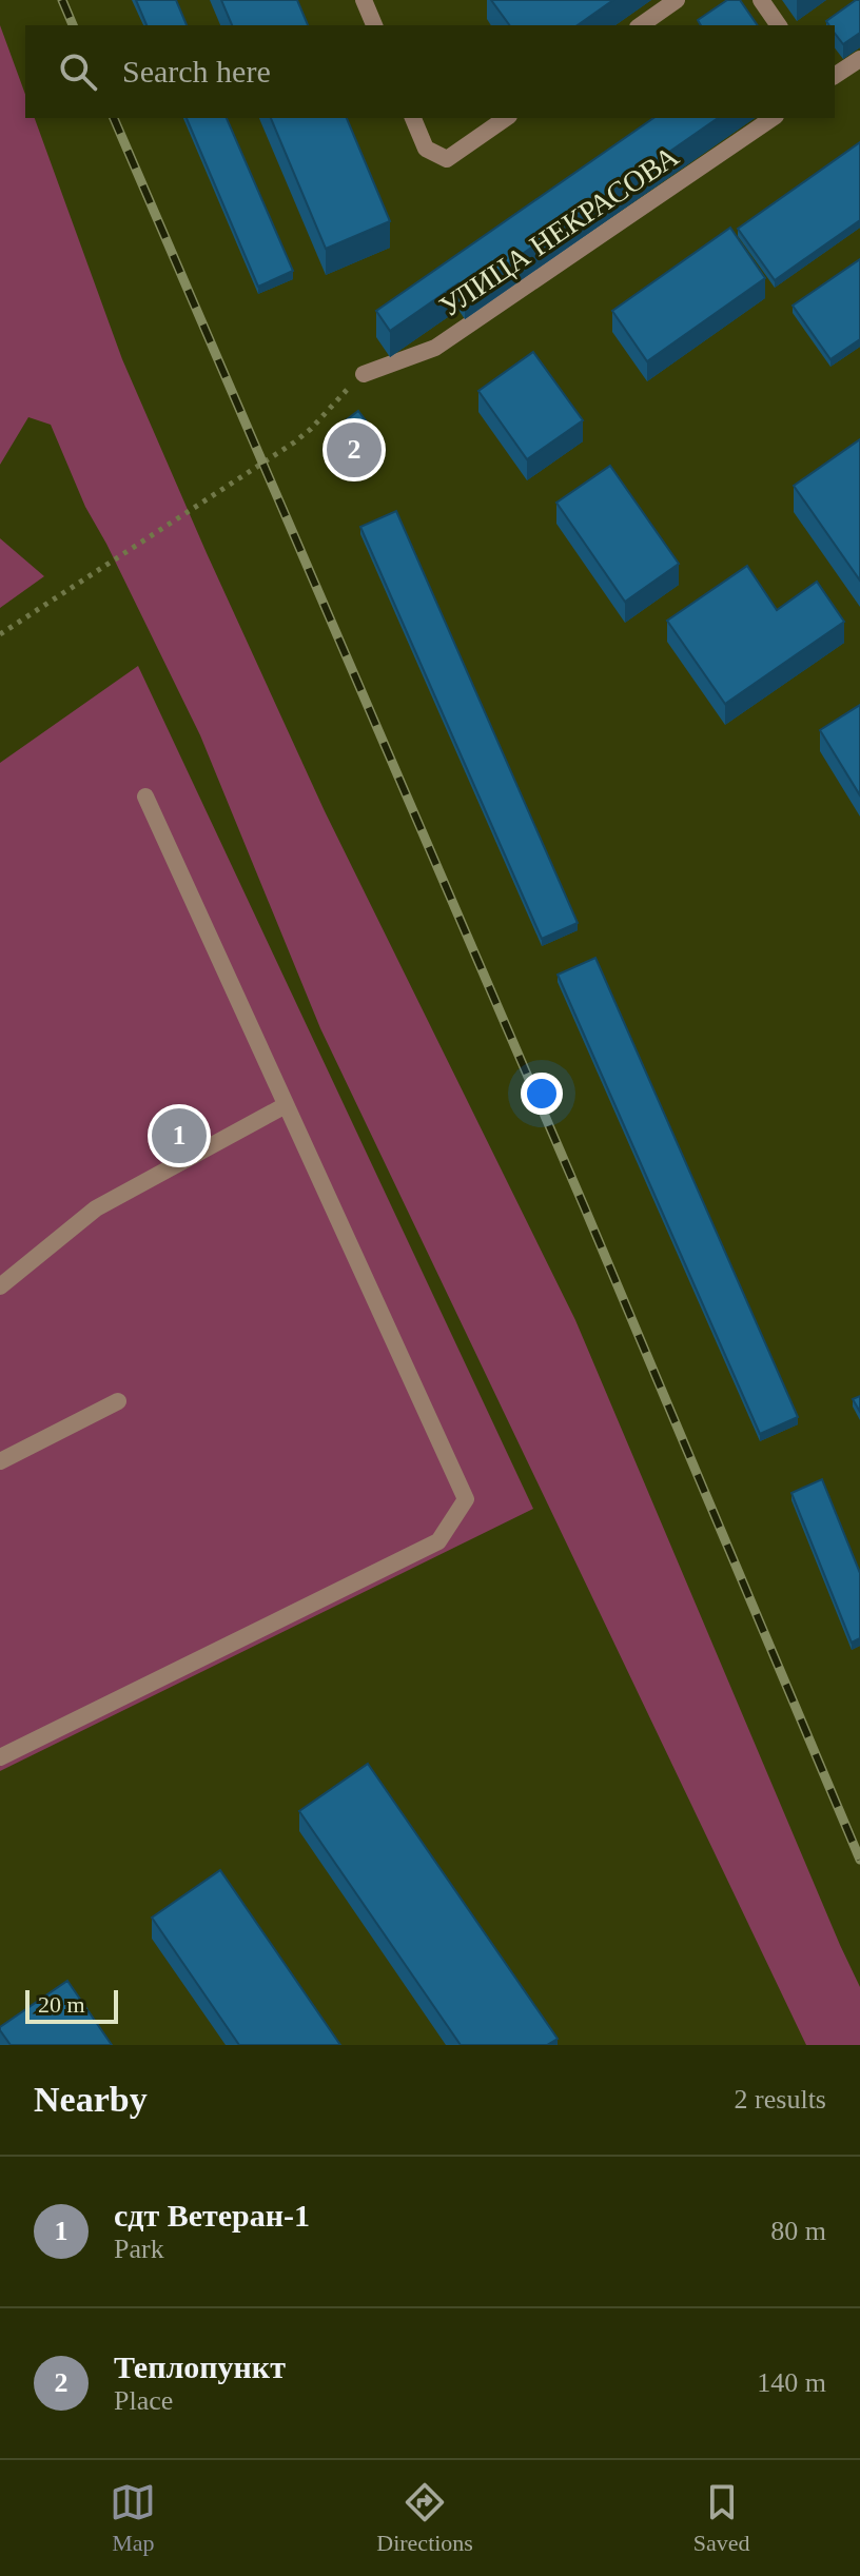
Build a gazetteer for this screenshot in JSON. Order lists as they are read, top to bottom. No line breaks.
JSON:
{"streets":{"lane":["УЛИЦА НЕКРАСОВА"]},"scale_bar":"20 m","page":{"search":"Search here","pins":["2","1"],"scale":"20 m","heading":["Nearby","2 results"],"list":[{"mark":"1","name":"сдт Ветеран-1","note":"Park","value":"80 m"},{"mark":"2","name":"Теплопункт","note":"Place","value":"140 m"}],"nav":["Map","Directions","Saved"]}}
